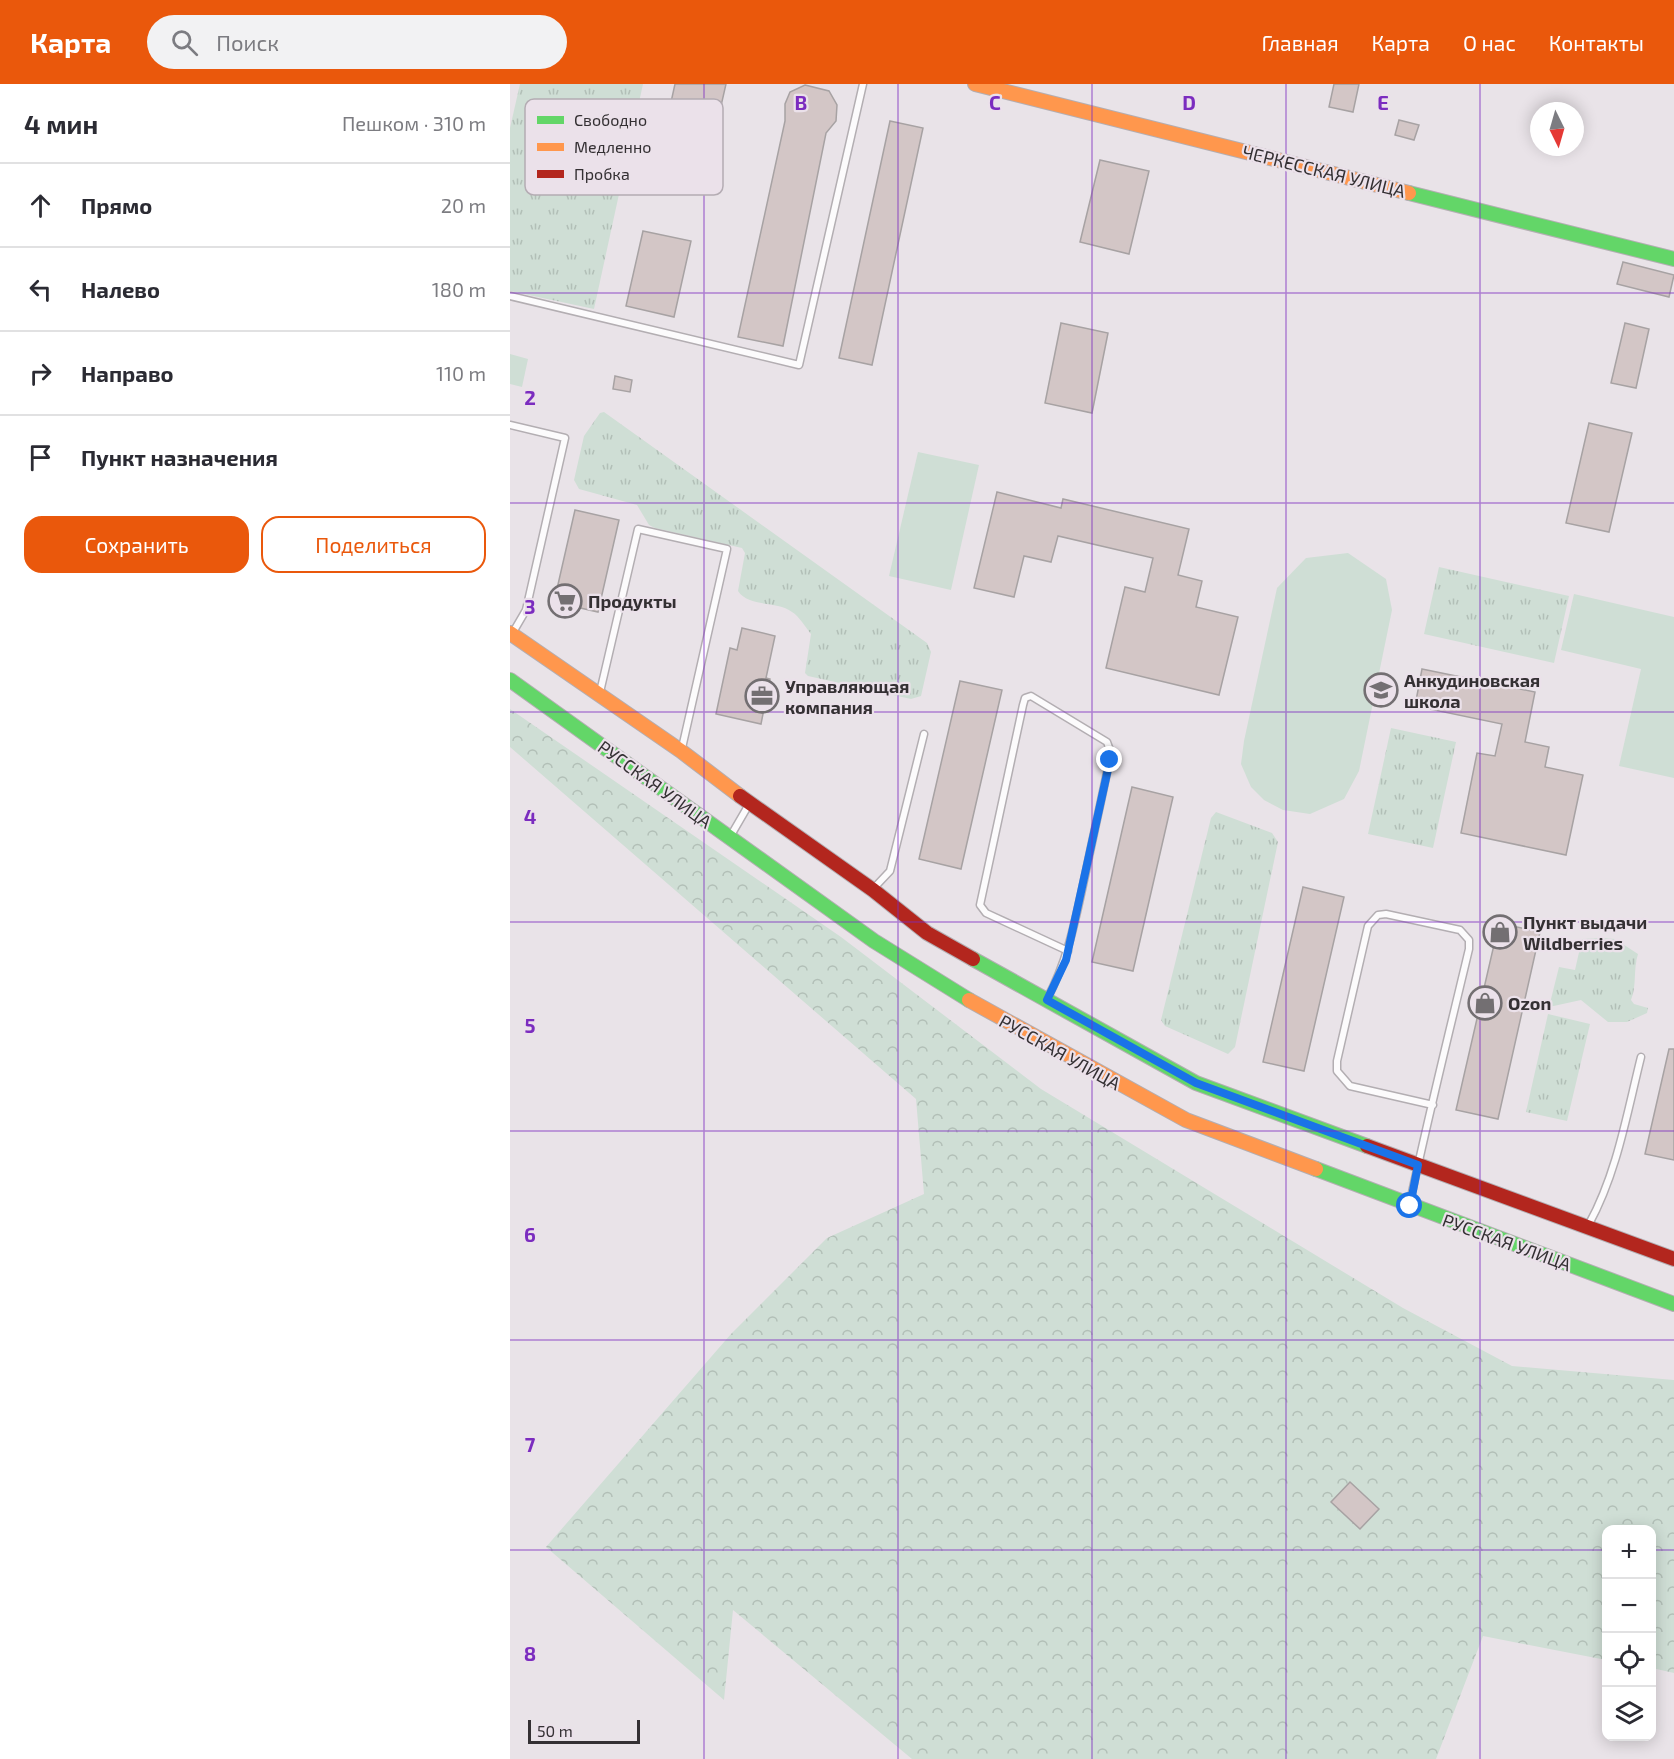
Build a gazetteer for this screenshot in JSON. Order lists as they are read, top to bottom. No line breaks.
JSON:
{"streets":{"street":["ЧЕРКЕССКАЯ УЛИЦА","РУССКАЯ УЛИЦА"]},"places":{"supermarket":["Продукты"],"school or university":["Анкудиновская школа"],"office":["Управляющая компания"],"shop":["Пункт выдачи Wildberries","Ozon"]},"legend":["Свободно","Медленно","Пробка"],"scale_bar":"50 m","north":"bottom","page":{"header":"Карта","search":"Поиск","nav":["Главная","Карта","О нас","Контакты"],"heading":["4 мин","Пешком · 310 m"],"list":[["Прямо","20 m"],["Налево","180 m"],["Направо","110 m"],"Пункт назначения"],"buttons":["Сохранить","Поделиться"],"map_buttons":["+","−"],"scale":"50 m"},"grid":{"columns":["B","C","D","E"],"rows":["2","3","4","5","6","7","8"]}}
